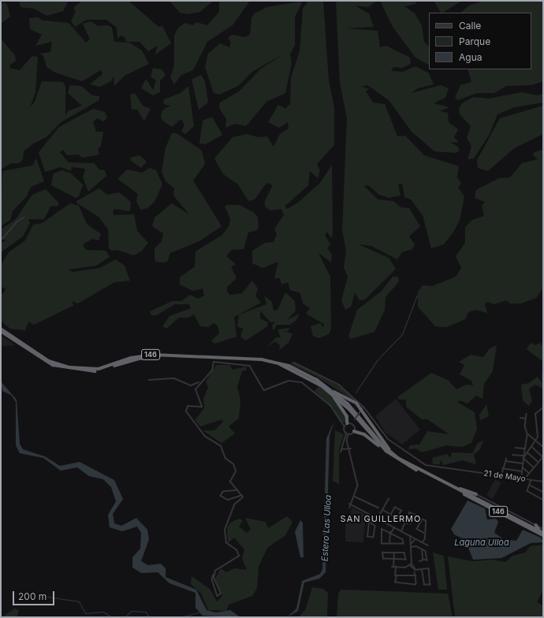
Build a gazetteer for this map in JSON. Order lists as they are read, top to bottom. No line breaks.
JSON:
{"streets":{"highway":["146"],"street":["21 de Mayo"]},"districts":["SAN GUILLERMO"],"water":["Estero Las Ulloa","Laguna Ulloa"],"legend":["Calle","Parque","Agua"],"scale_bar":"200 m"}
